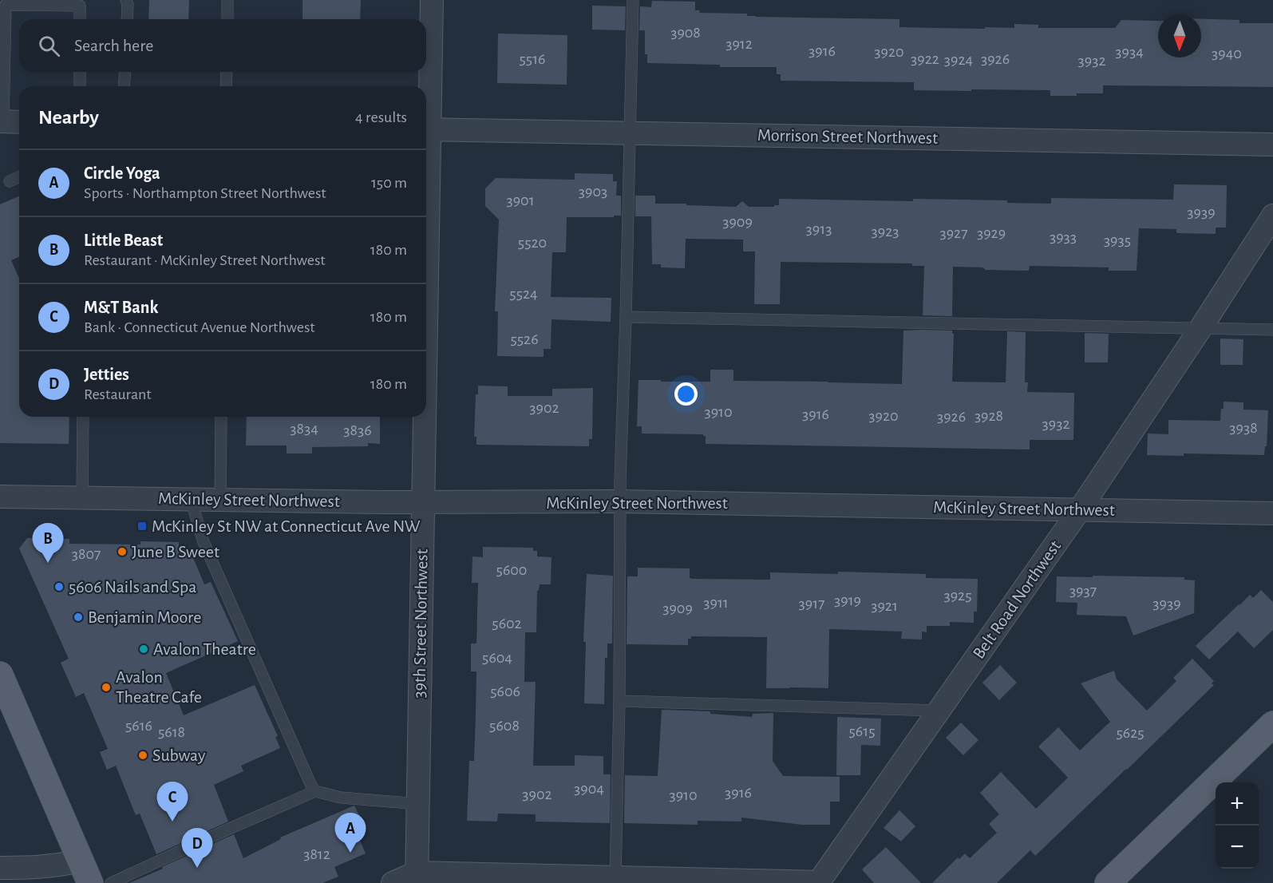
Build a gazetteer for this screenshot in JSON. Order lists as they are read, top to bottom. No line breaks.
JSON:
{"streets":{"street":["Morrison Street Northwest","McKinley Street Northwest","Belt Road Northwest","39th Street Northwest"]},"crossings":[["McKinley Street Northwest","Belt Road Northwest"],["McKinley Street Northwest","39th Street Northwest"]],"places":{"transit":["McKinley St NW at Connecticut Ave NW"],"other":["June B Sweet","5606 Nails and Spa","Benjamin Moore","Avalon Theatre","Avalon Theatre Cafe","Subway"]},"house_numbers":["3908","3912","3916","3920","3934","3940","5516","3922","3926","3924","3932","3903","3901","3939","3909","3913","3923","3927","3929","3933","3935","5520","5524","5526","3902","3910","3916","3920","3928","3926","3932","3938","3834","3836","3807","5600","3937","3925","3919","3911","3917","3939","3921","3909","5602","5604","5606","5616","5608","5615","5618","5625","3904","3916","3902","3910","3812"],"north":"bottom","page":{"search":"Search here","heading":["Nearby","4 results"],"list":[{"mark":"A","name":"Circle Yoga","note":"Sports · Northampton Street Northwest","value":"150 m"},{"mark":"B","name":"Little Beast","note":"Restaurant · McKinley Street Northwest","value":"180 m"},{"mark":"C","name":"M&T Bank","note":"Bank · Connecticut Avenue Northwest","value":"180 m"},{"mark":"D","name":"Jetties","note":"Restaurant","value":"180 m"}],"pins":["B","C","A","D"],"map_buttons":["+","−"]}}
